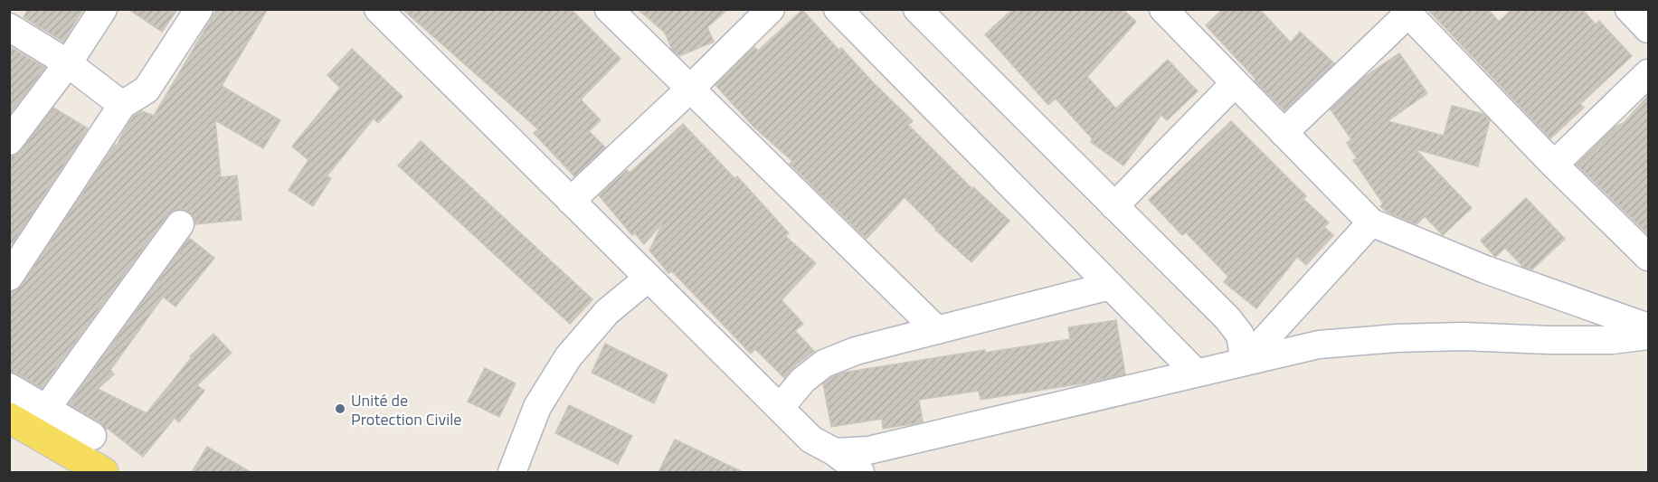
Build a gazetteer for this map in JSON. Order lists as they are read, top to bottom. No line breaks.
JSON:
{"places":["Unité de Protection Civile"]}
